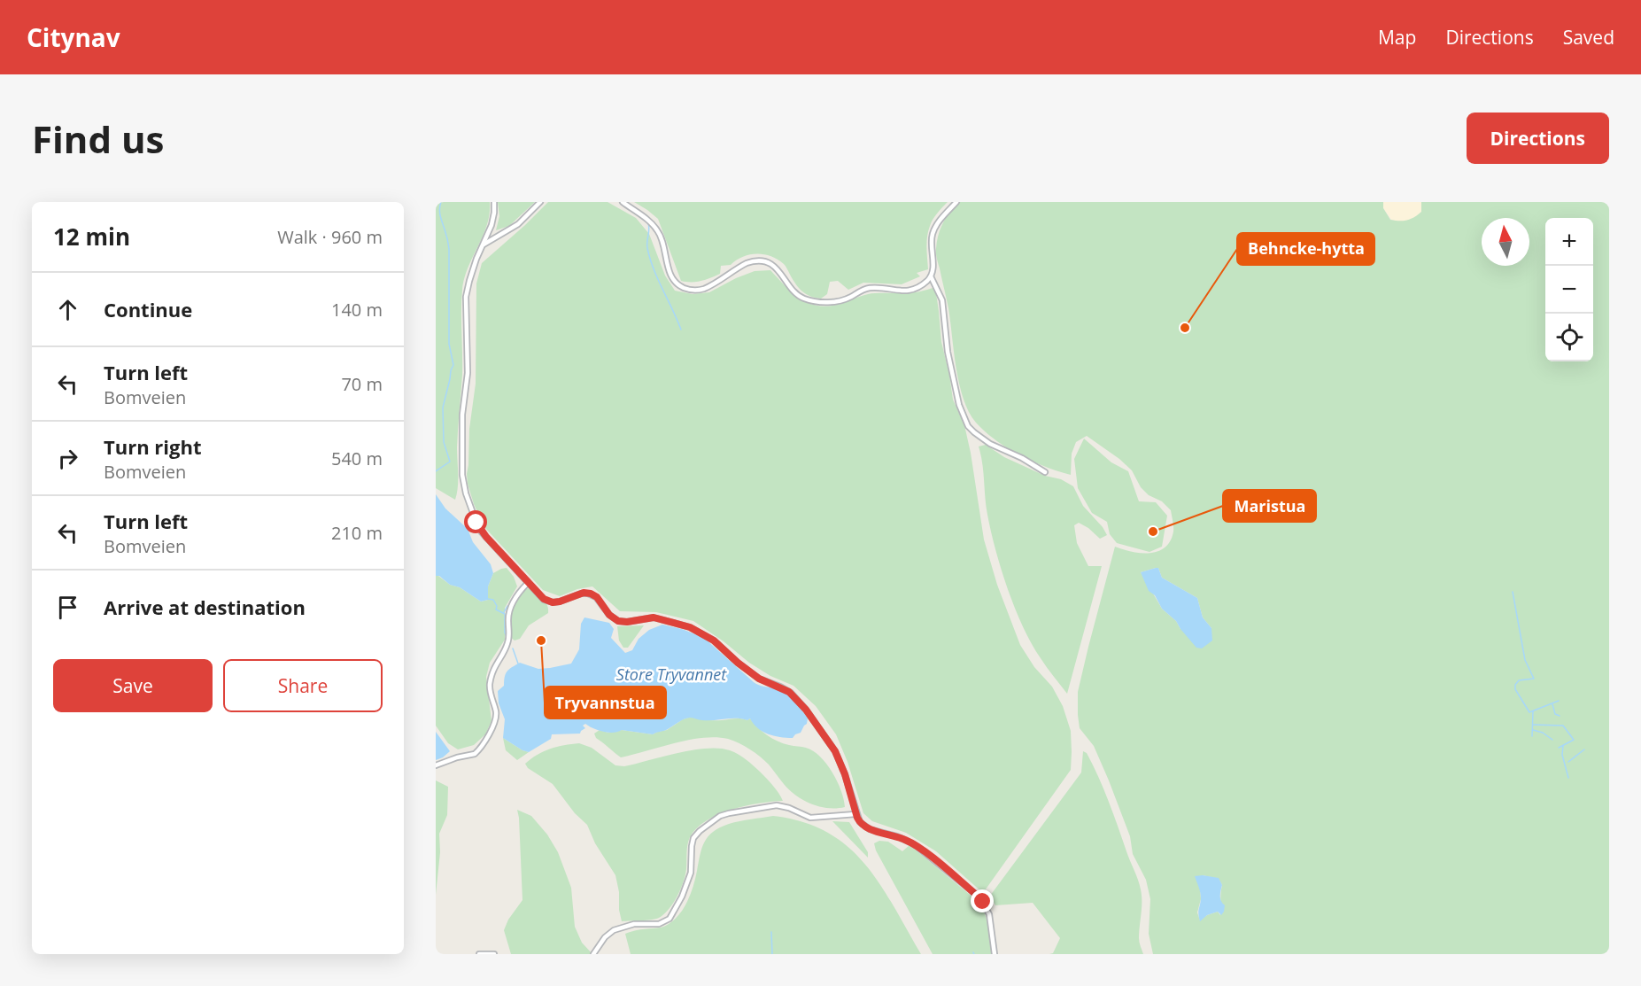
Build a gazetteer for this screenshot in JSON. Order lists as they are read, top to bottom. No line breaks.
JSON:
{"water":["Store Tryvannet"],"places":["Behncke-hytta","Maristua","Tryvannstua"],"north":"top","page":{"header":"Citynav","nav":["Map","Directions","Saved"],"buttons":["Directions",["Save","Share"]],"title":"Find us","heading":["12 min","Walk · 960 m"],"map_buttons":["+","−"],"list":[["Continue","140 m"],["Turn left","Bomveien","70 m"],["Turn right","Bomveien","540 m"],["Turn left","Bomveien","210 m"],"Arrive at destination"]}}
